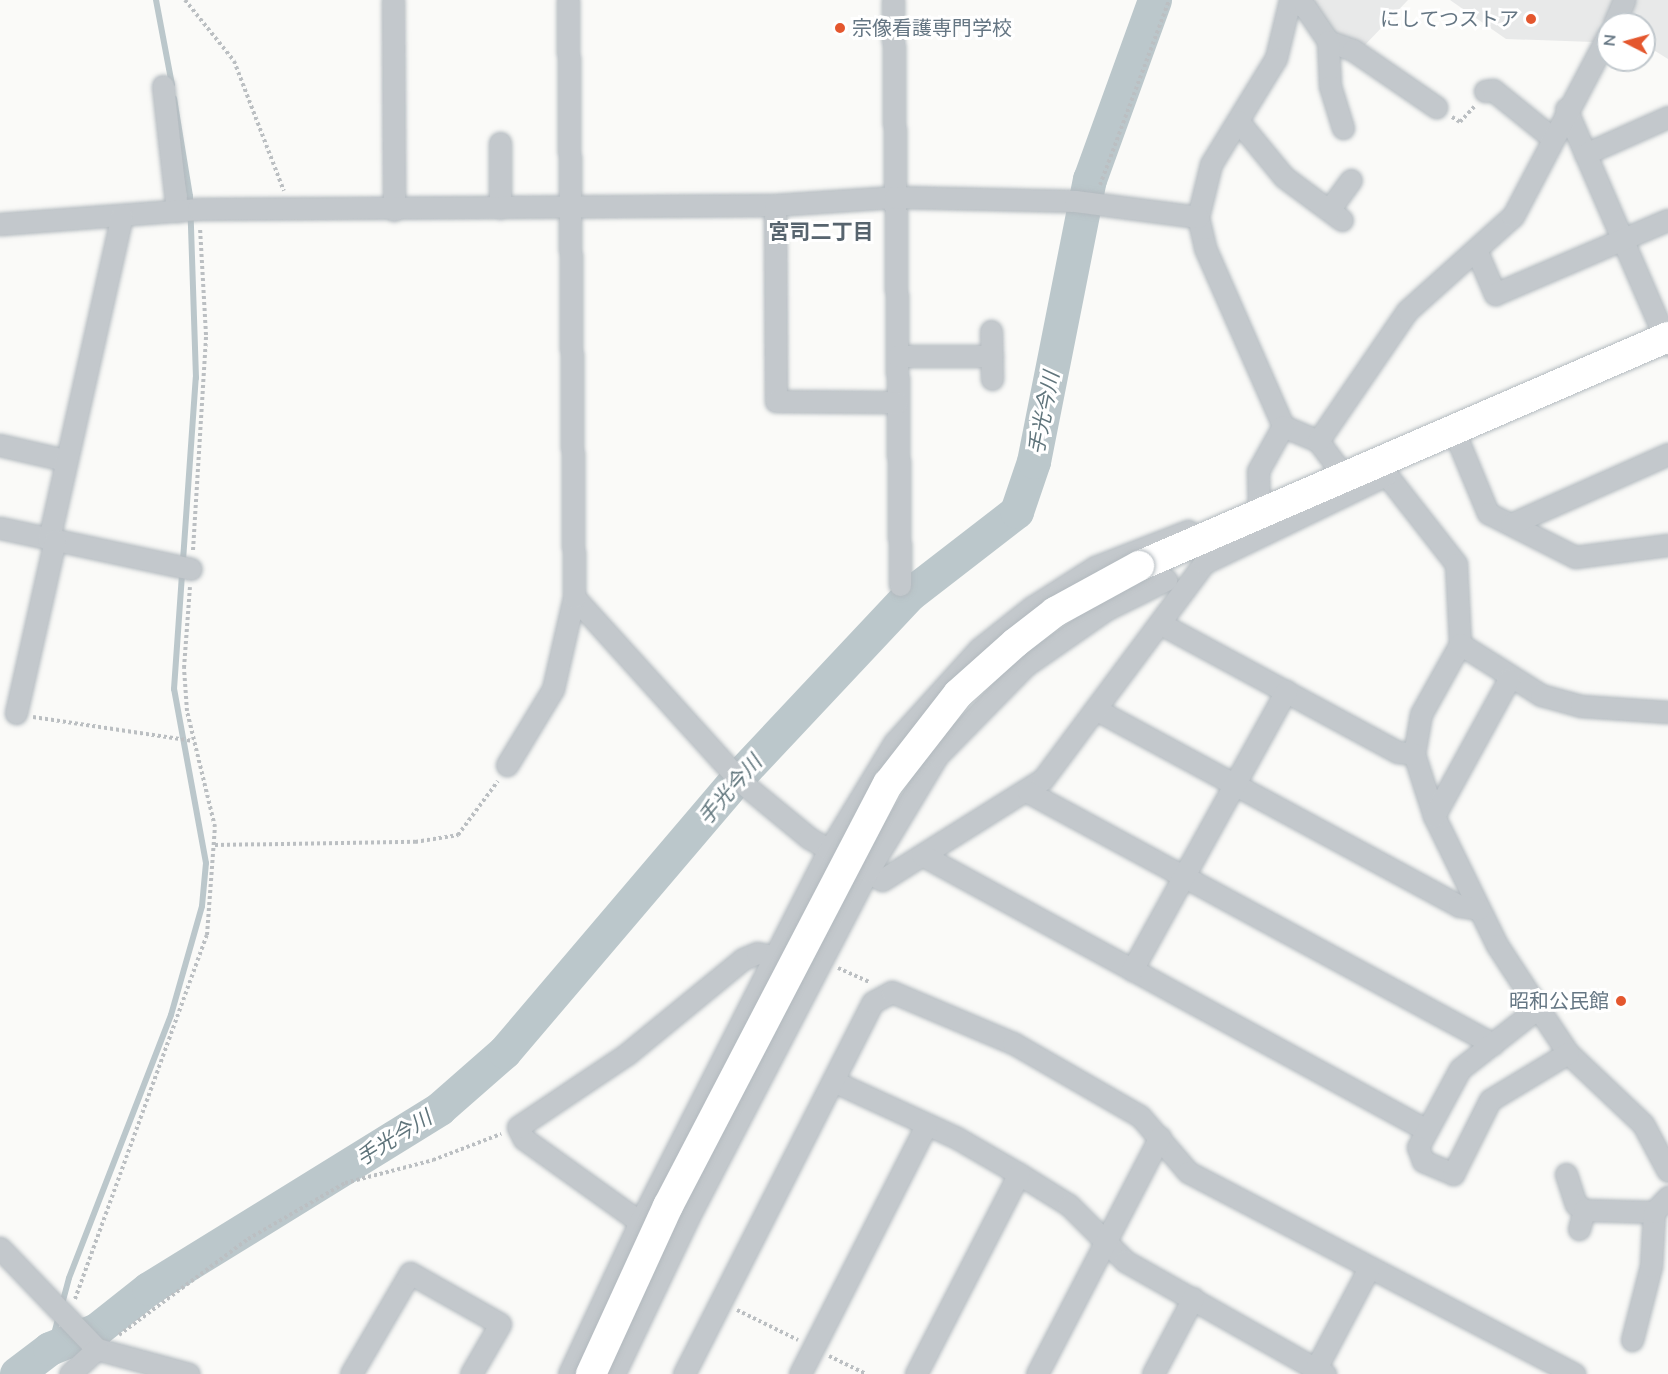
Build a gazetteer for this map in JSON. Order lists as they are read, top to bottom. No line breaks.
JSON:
{"districts":["宮司二丁目"],"water":["手光今川"],"places":["にしてつストア","宗像看護専門学校","昭和公民館"],"north":"left"}
